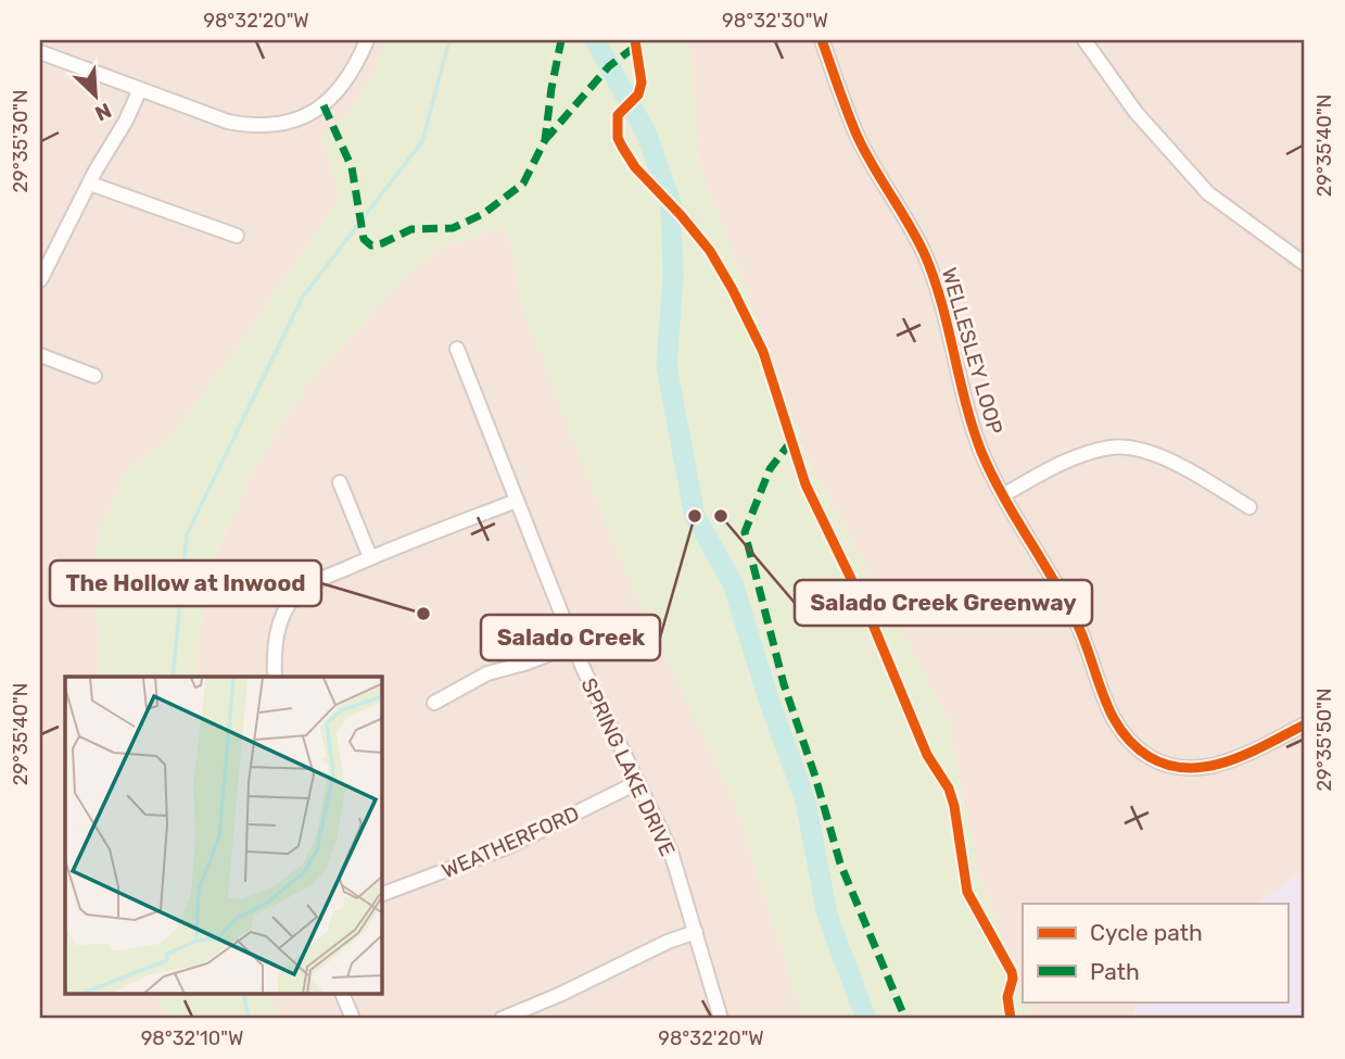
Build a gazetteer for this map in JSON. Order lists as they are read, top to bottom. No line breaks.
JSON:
{"streets":{"street":["WELLESLEY LOOP","SPRING LAKE DRIVE","WEATHERFORD"]},"crossings":[["SPRING LAKE DRIVE","WEATHERFORD"]],"places":["Salado Creek","Salado Creek Greenway","The Hollow at Inwood"],"legend":["Cycle path","Path"],"north":"bottom right","coordinates":["98°32'20\"W","98°32'30\"W","29°35'30\"N","29°35'40\"N","29°35'50\"N","98°32'10\"W"]}
